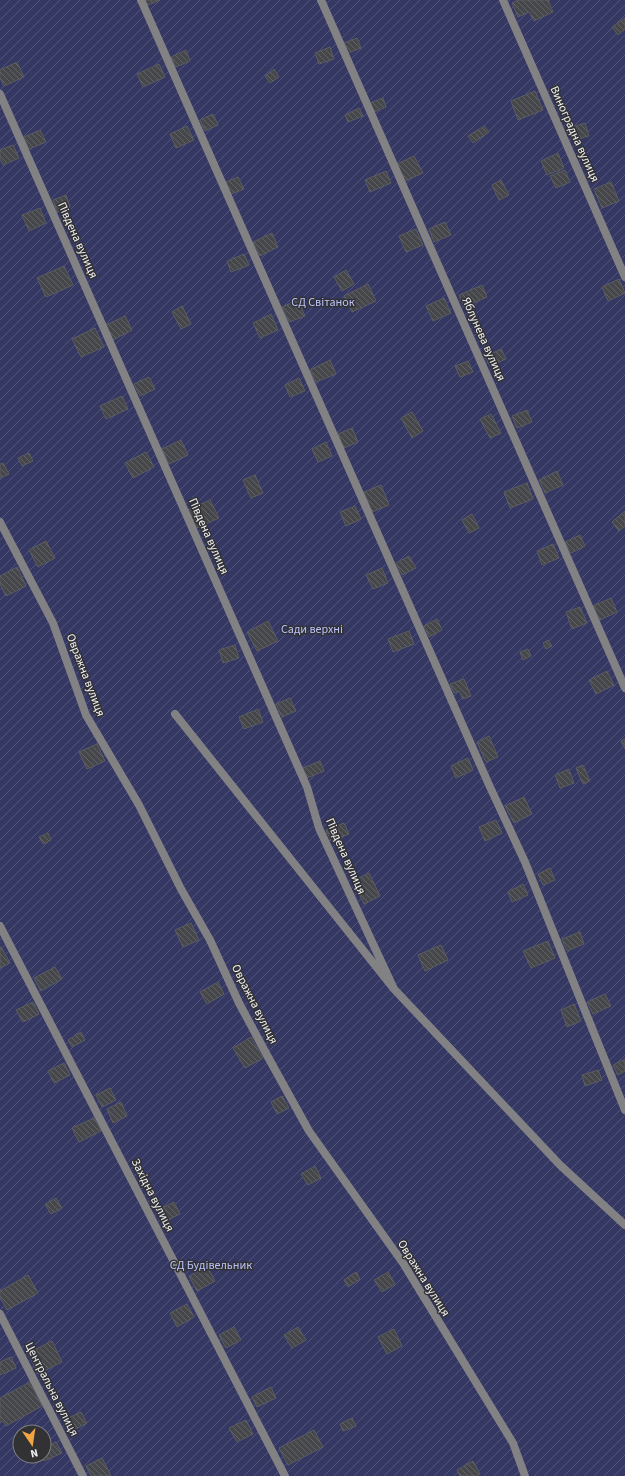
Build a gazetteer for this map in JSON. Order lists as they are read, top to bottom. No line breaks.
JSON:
{"streets":{"lane":["Виноградна вулиця","Південа вулиця","Яблунева вулиця","Овражна вулиця","Західна вулиця","Центральна вулиця"]},"parks":["СД Світанок","Сади верхні","СД Будівельник"],"north":"bottom"}
